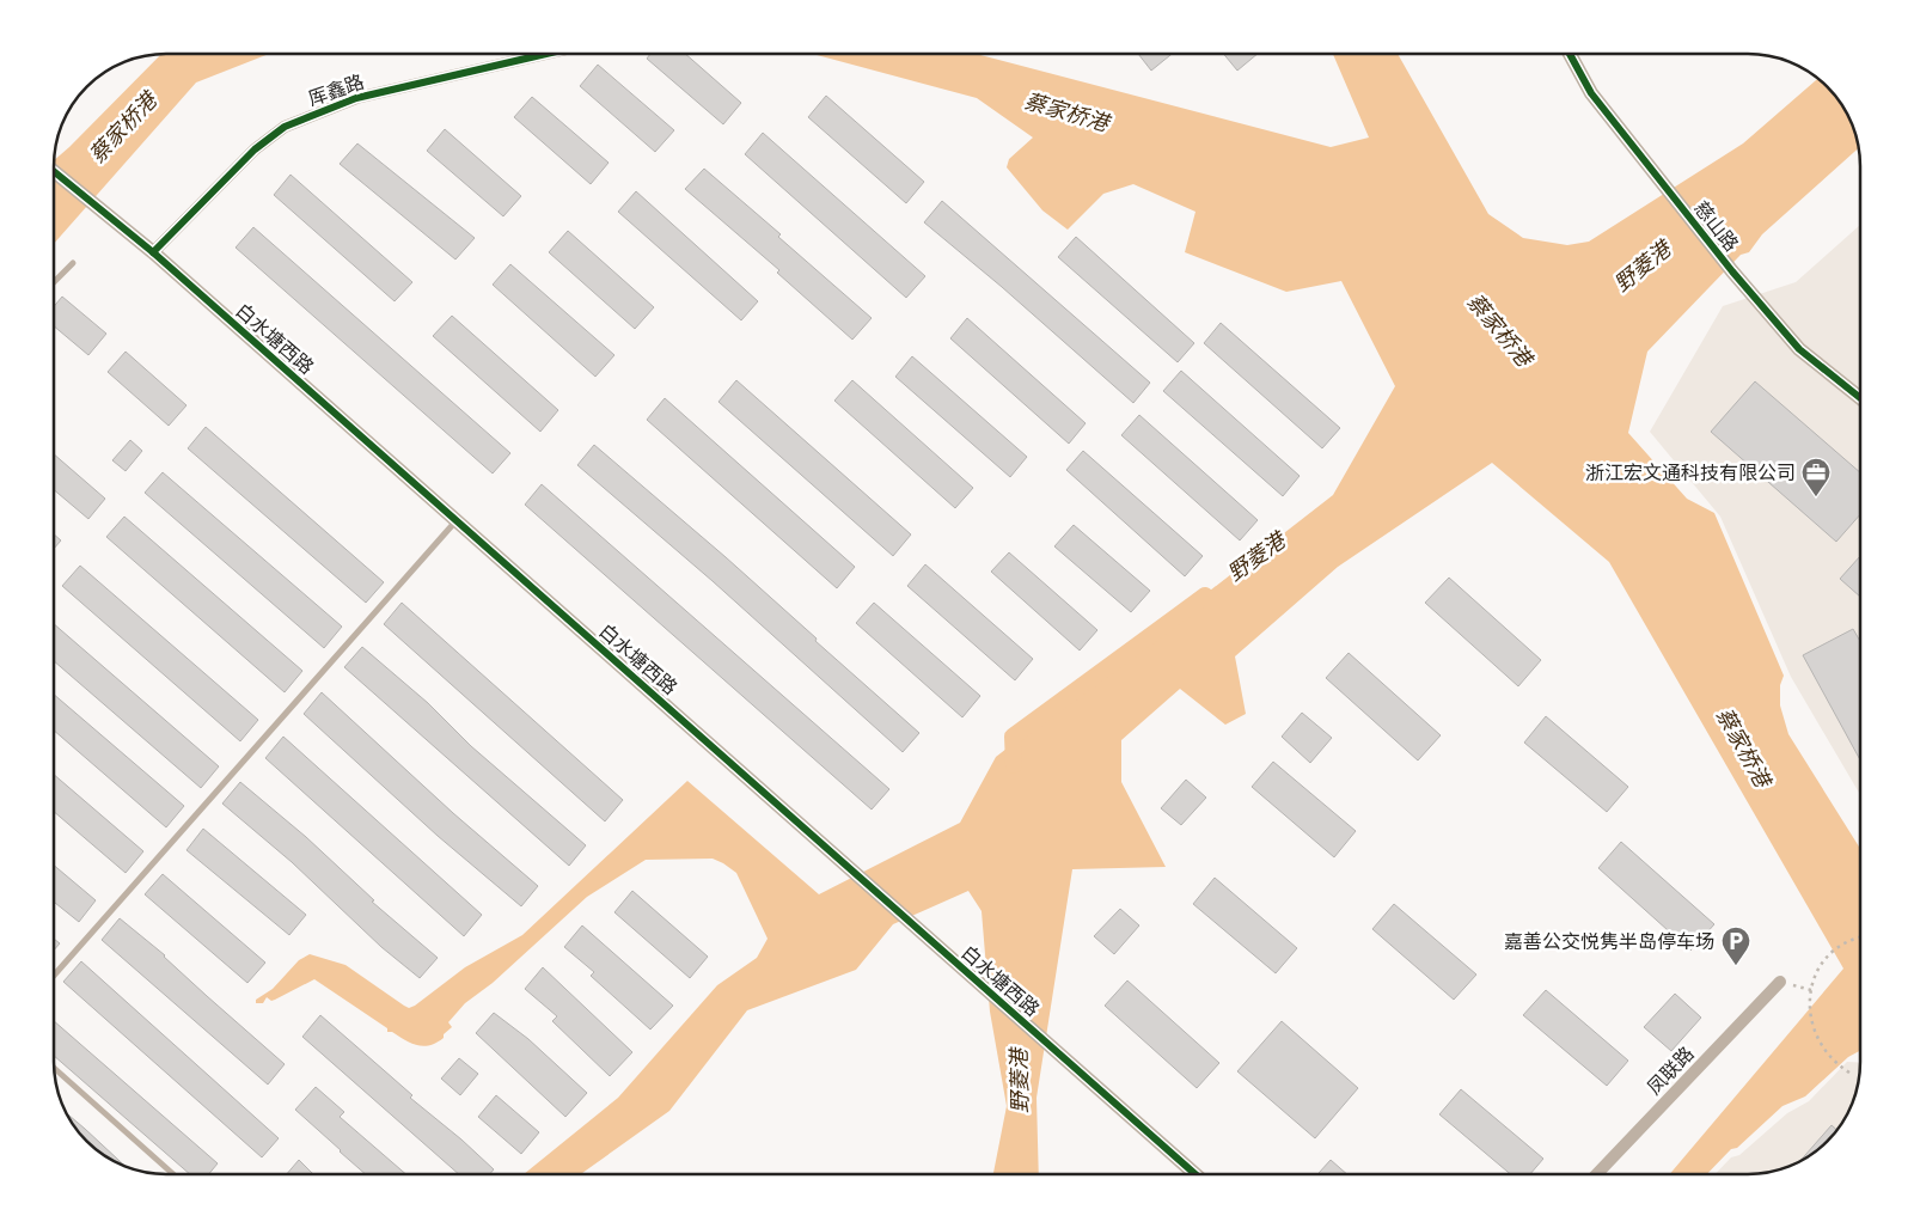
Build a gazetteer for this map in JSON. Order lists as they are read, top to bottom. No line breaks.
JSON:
{"streets":{"street":["厍鑫路","慈山路","白水塘西路","凤联路"]},"crossings":[["厍鑫路","白水塘西路"]],"water":["蔡家桥港","野菱港"],"places":{"office":["浙江宏文通科技有限公司"],"parking":["嘉善公交悦隽半岛停车场"]}}
